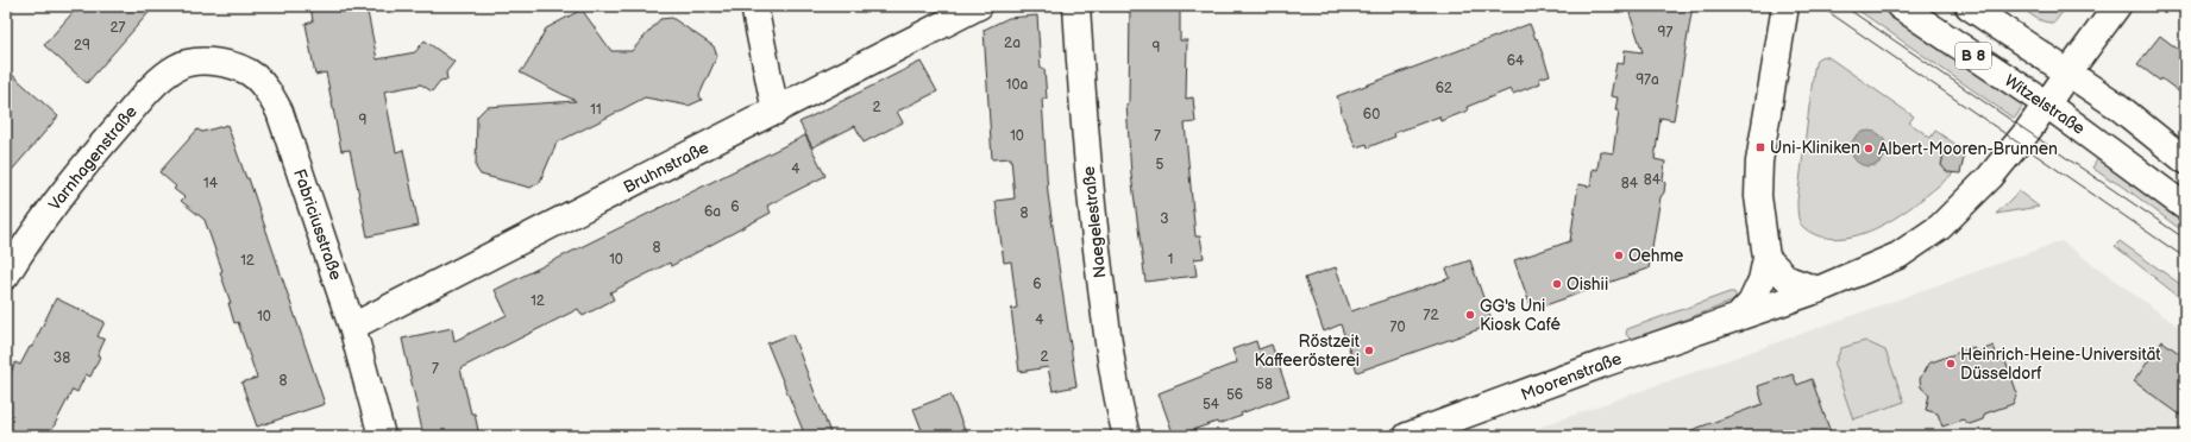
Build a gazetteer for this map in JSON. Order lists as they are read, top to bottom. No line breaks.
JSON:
{"streets":{"street":["B 8","Witzelstraße","Varnhagenstraße","Bruhnstraße","Naegelestraße","Fabriciusstraße","Moorenstraße"]},"crossings":[["B 8","Moorenstraße"],["Witzelstraße","Moorenstraße"],["Varnhagenstraße","Fabriciusstraße"],["Bruhnstraße","Fabriciusstraße"]],"places":{"transit":["Uni-Kliniken"],"other":["Albert-Mooren-Brunnen","Oehme","Oishii","GG's Uni Kiosk Café","Röstzeit Kaffeerösterei","Heinrich-Heine-Universität Düsseldorf"]},"house_numbers":["27","97","2a","29","9","64","97a","10a","62","2","11","60","9","10","7","5","4","84","14","84","6","6a","8","3","8","10","1","12","6","12","72","10","4","70","2","38","7","8","58","56","54"]}
